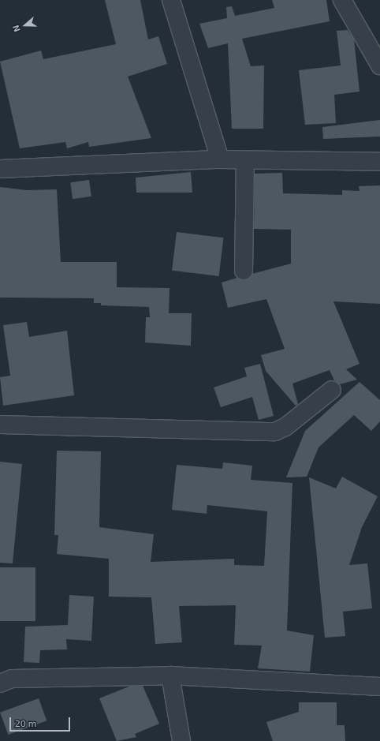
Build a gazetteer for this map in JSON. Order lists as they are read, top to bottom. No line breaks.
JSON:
{"scale_bar":"20 m","north":"left"}
